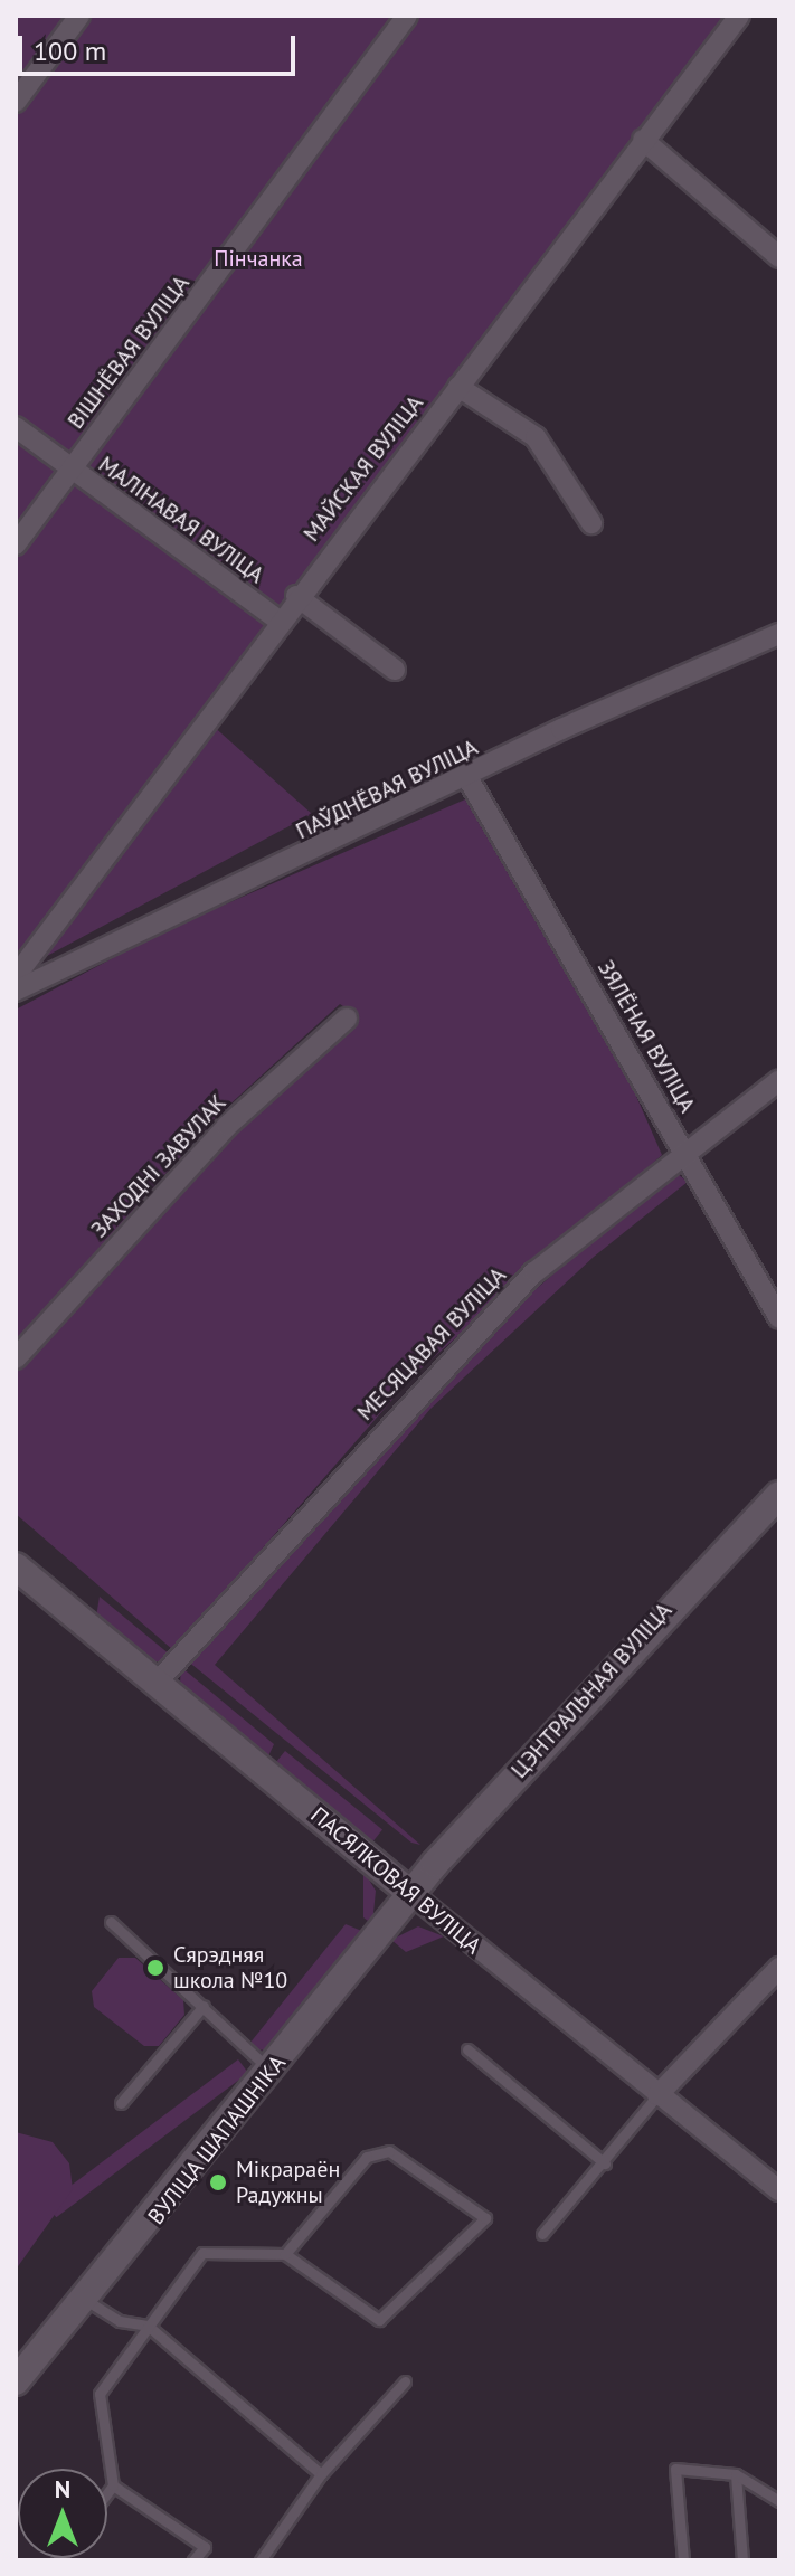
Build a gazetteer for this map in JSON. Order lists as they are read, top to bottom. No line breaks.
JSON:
{"streets":{"street":["ВІШНЁВАЯ ВУЛІЦА","МАЙСКАЯ ВУЛІЦА","МАЛІНАВАЯ ВУЛІЦА","ПАЎДНЁВАЯ ВУЛІЦА","ЗЯЛЁНАЯ ВУЛІЦА","ЗАХОДНІ ЗАВУЛАК","МЕСЯЦАВАЯ ВУЛІЦА","ЦЭНТРАЛЬНАЯ ВУЛІЦА","ПАСЯЛКОВАЯ ВУЛІЦА","ВУЛІЦА ШАПАШНІКА"]},"crossings":[["ВІШНЁВАЯ ВУЛІЦА","МАЛІНАВАЯ ВУЛІЦА"],["МАЙСКАЯ ВУЛІЦА","МАЛІНАВАЯ ВУЛІЦА"],["ПАЎДНЁВАЯ ВУЛІЦА","ЗЯЛЁНАЯ ВУЛІЦА"],["ЗЯЛЁНАЯ ВУЛІЦА","МЕСЯЦАВАЯ ВУЛІЦА"],["МЕСЯЦАВАЯ ВУЛІЦА","ПАСЯЛКОВАЯ ВУЛІЦА"],["ЦЭНТРАЛЬНАЯ ВУЛІЦА","ПАСЯЛКОВАЯ ВУЛІЦА"],["ЦЭНТРАЛЬНАЯ ВУЛІЦА","ВУЛІЦА ШАПАШНІКА"],["ПАСЯЛКОВАЯ ВУЛІЦА","ВУЛІЦА ШАПАШНІКА"]],"parks":["Пінчанка"],"places":["Сярэдняя школа №10","Мікрараён Радужны"],"scale_bar":"100 m","north":"top"}
